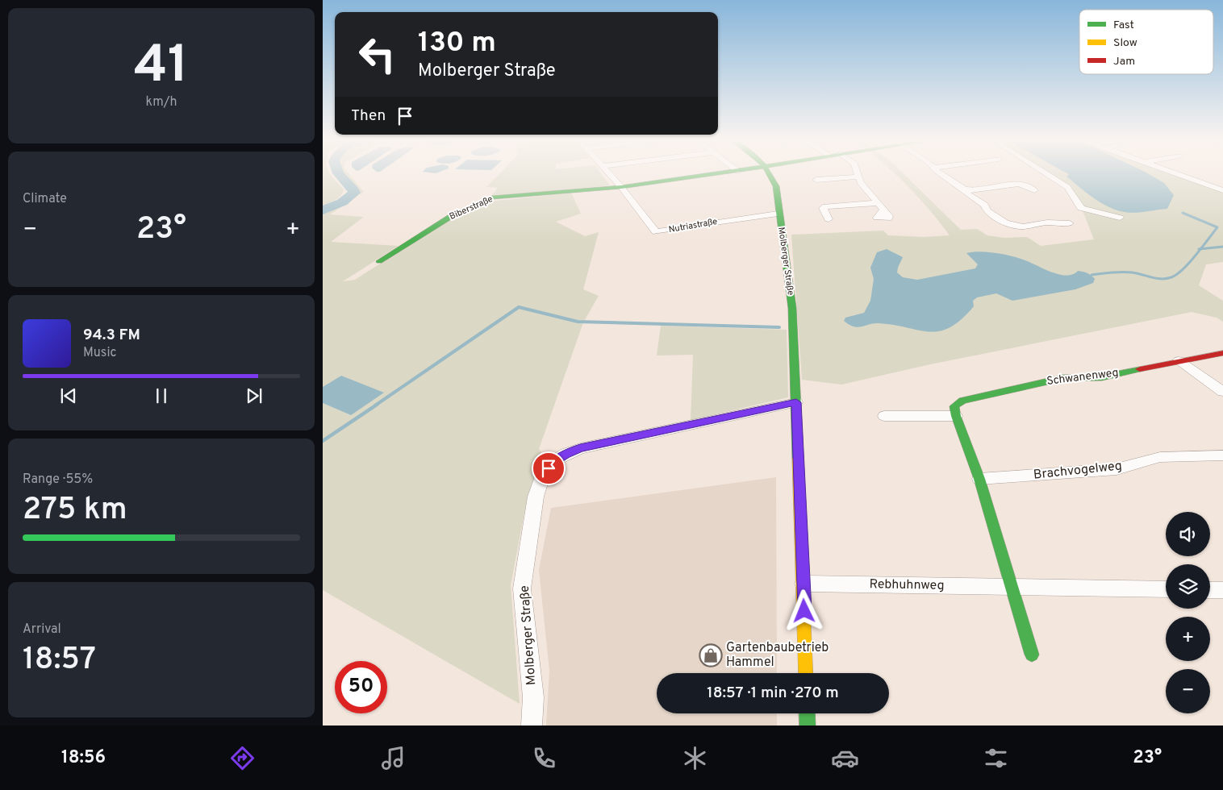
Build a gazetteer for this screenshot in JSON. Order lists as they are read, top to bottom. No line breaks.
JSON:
{"streets":{"street":["Biberstraße","Nutriastraße","Molberger Straße","Schwanenweg","Brachvogelweg","Rebhuhnweg"]},"crossings":[["Biberstraße","Nutriastraße"],["Nutriastraße","Molberger Straße"],["Molberger Straße","Rebhuhnweg"]],"places":{"shop":["Gartenbaubetrieb Hammel"]},"legend":["Fast","Slow","Jam"],"page":{"tile":[["41","km/h"],"Climate",["Range · 55%","275 km"],["Arrival","18:57"]],"turn":["130 m","Molberger Straße"],"then":"Then","heat":["−","23°","+"],"song":["94.3 FM","Music"],"map_buttons":["+","−"],"limit":"50","trip":"18:57 · 1 min · 270 m","tabs":["18:56","23°"]}}
